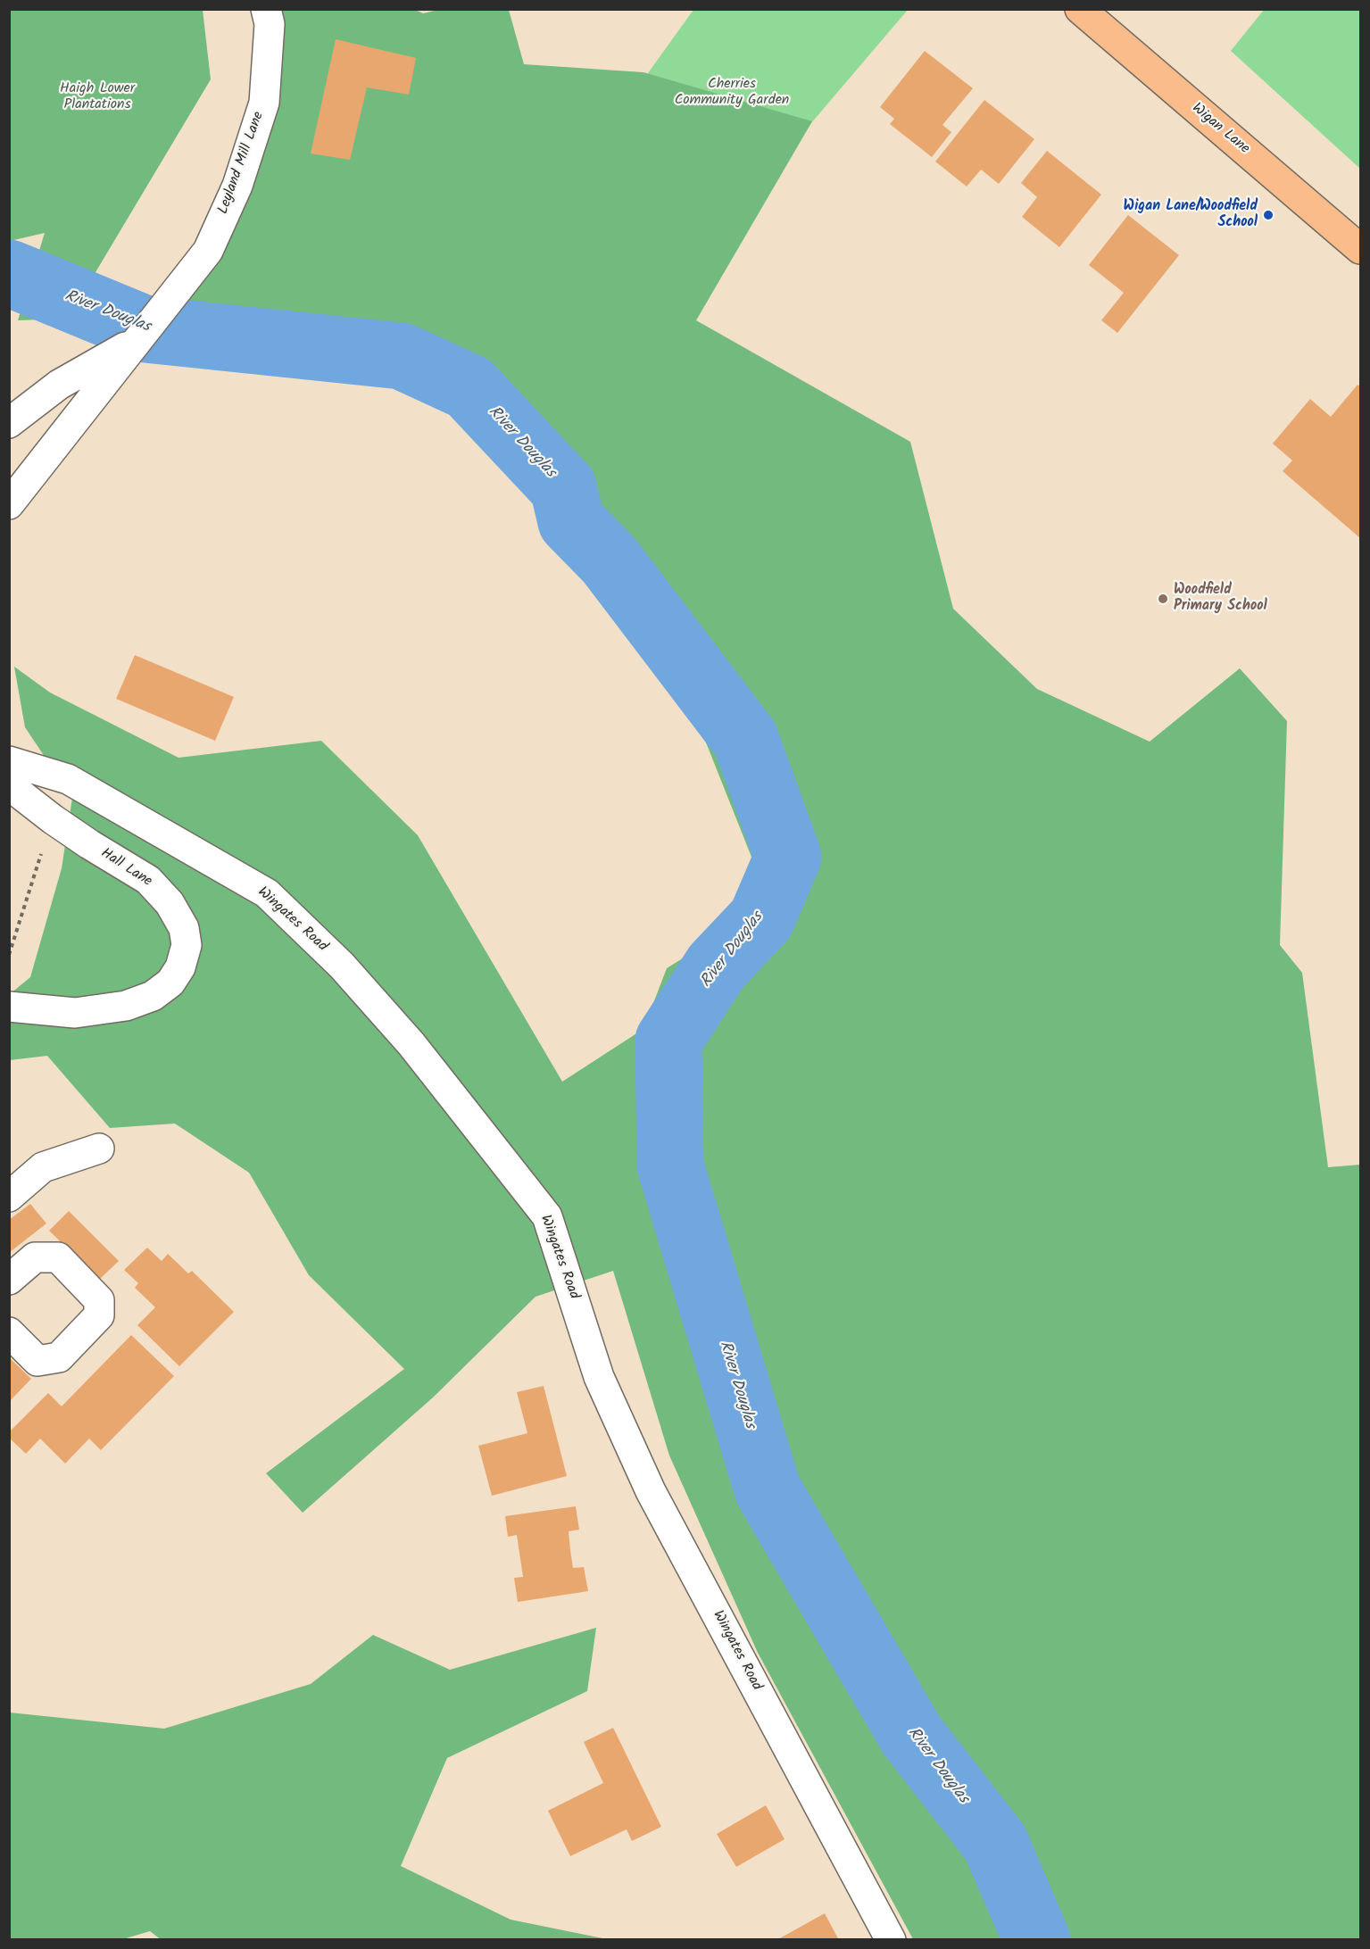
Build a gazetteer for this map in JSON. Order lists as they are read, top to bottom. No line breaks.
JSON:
{"streets":{"highway":["Wigan Lane"],"street":["Leyland Mill Lane","Hall Lane","Wingates Road"]},"water":["River Douglas"],"parks":["Cherries Community Garden","Haigh Lower Plantations"],"places":["Wigan Lane/Woodfield School","Woodfield Primary School"]}
